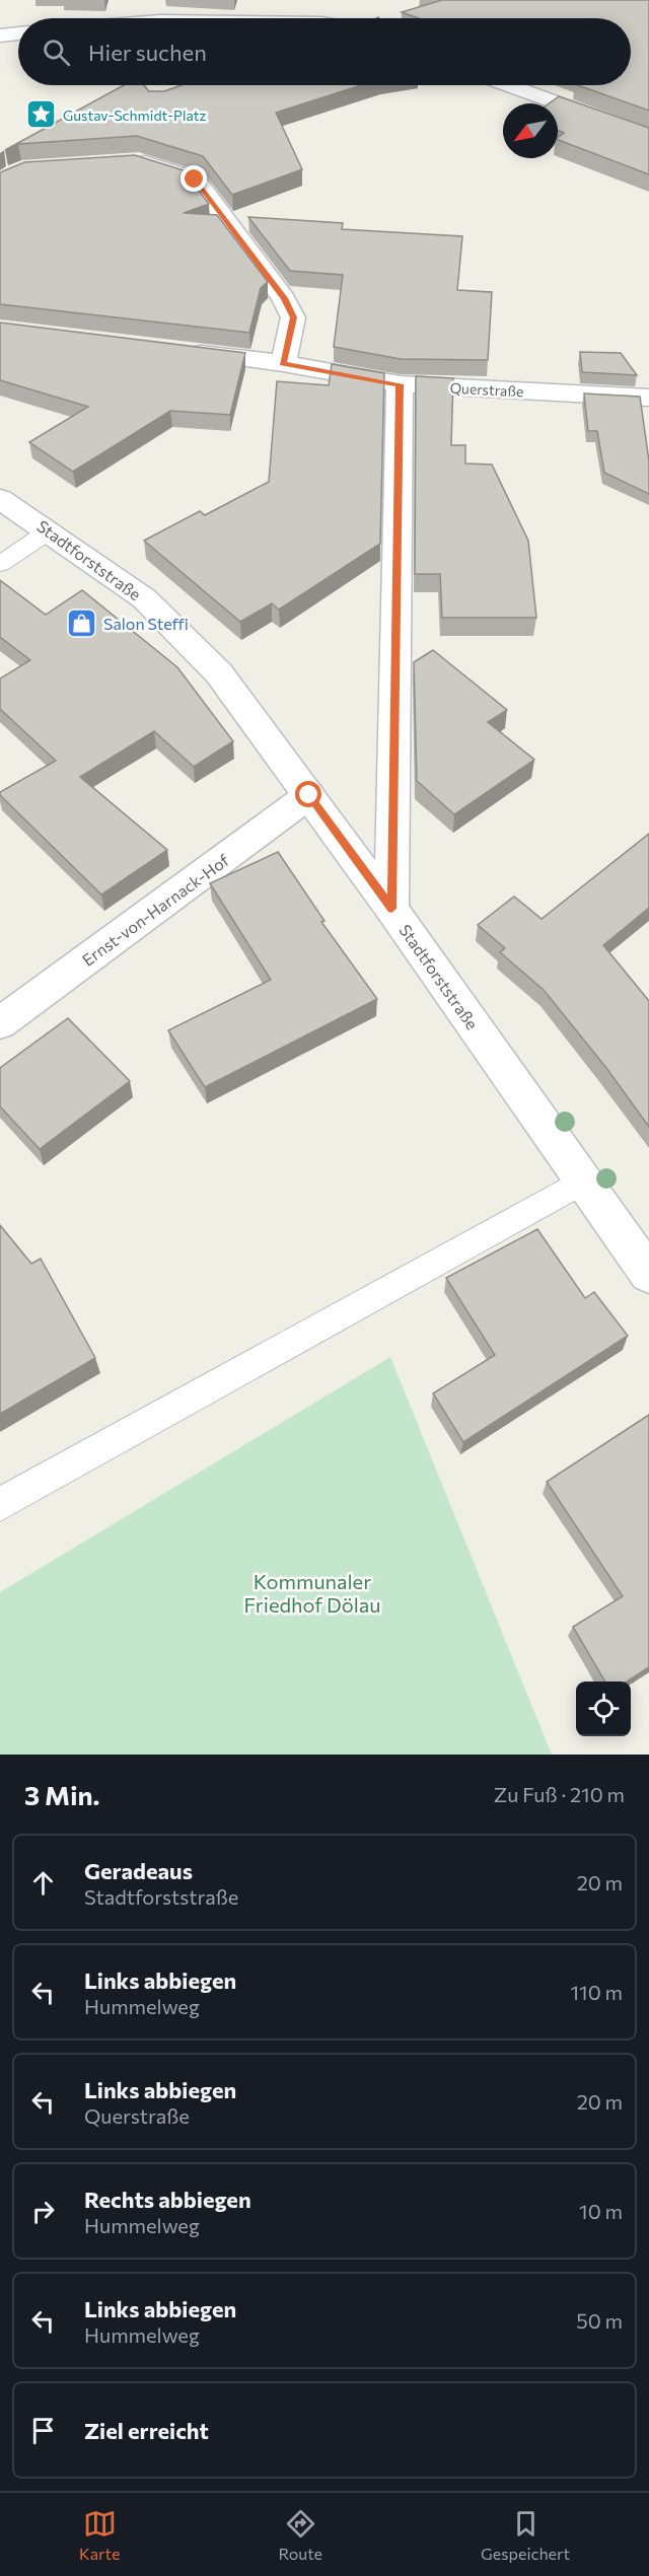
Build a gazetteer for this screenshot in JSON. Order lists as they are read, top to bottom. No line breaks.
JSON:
{"streets":{"street":["Querstraße","Stadtforststraße","Ernst-von-Harnack-Hof"]},"crossings":[["Stadtforststraße","Ernst-von-Harnack-Hof"]],"parks":["Kommunaler Friedhof Dölau"],"places":{"place":["Gustav-Schmidt-Platz"],"shop":["Salon Steffi"]},"north":"bottom left","page":{"search":"Hier suchen","heading":["3 Min.","Zu Fuß · 210 m"],"list":[["Geradeaus","Stadtforststraße","20 m"],["Links abbiegen","Hummelweg","110 m"],["Links abbiegen","Querstraße","20 m"],["Rechts abbiegen","Hummelweg","10 m"],["Links abbiegen","Hummelweg","50 m"],"Ziel erreicht"],"nav":["Karte","Route","Gespeichert"]}}
